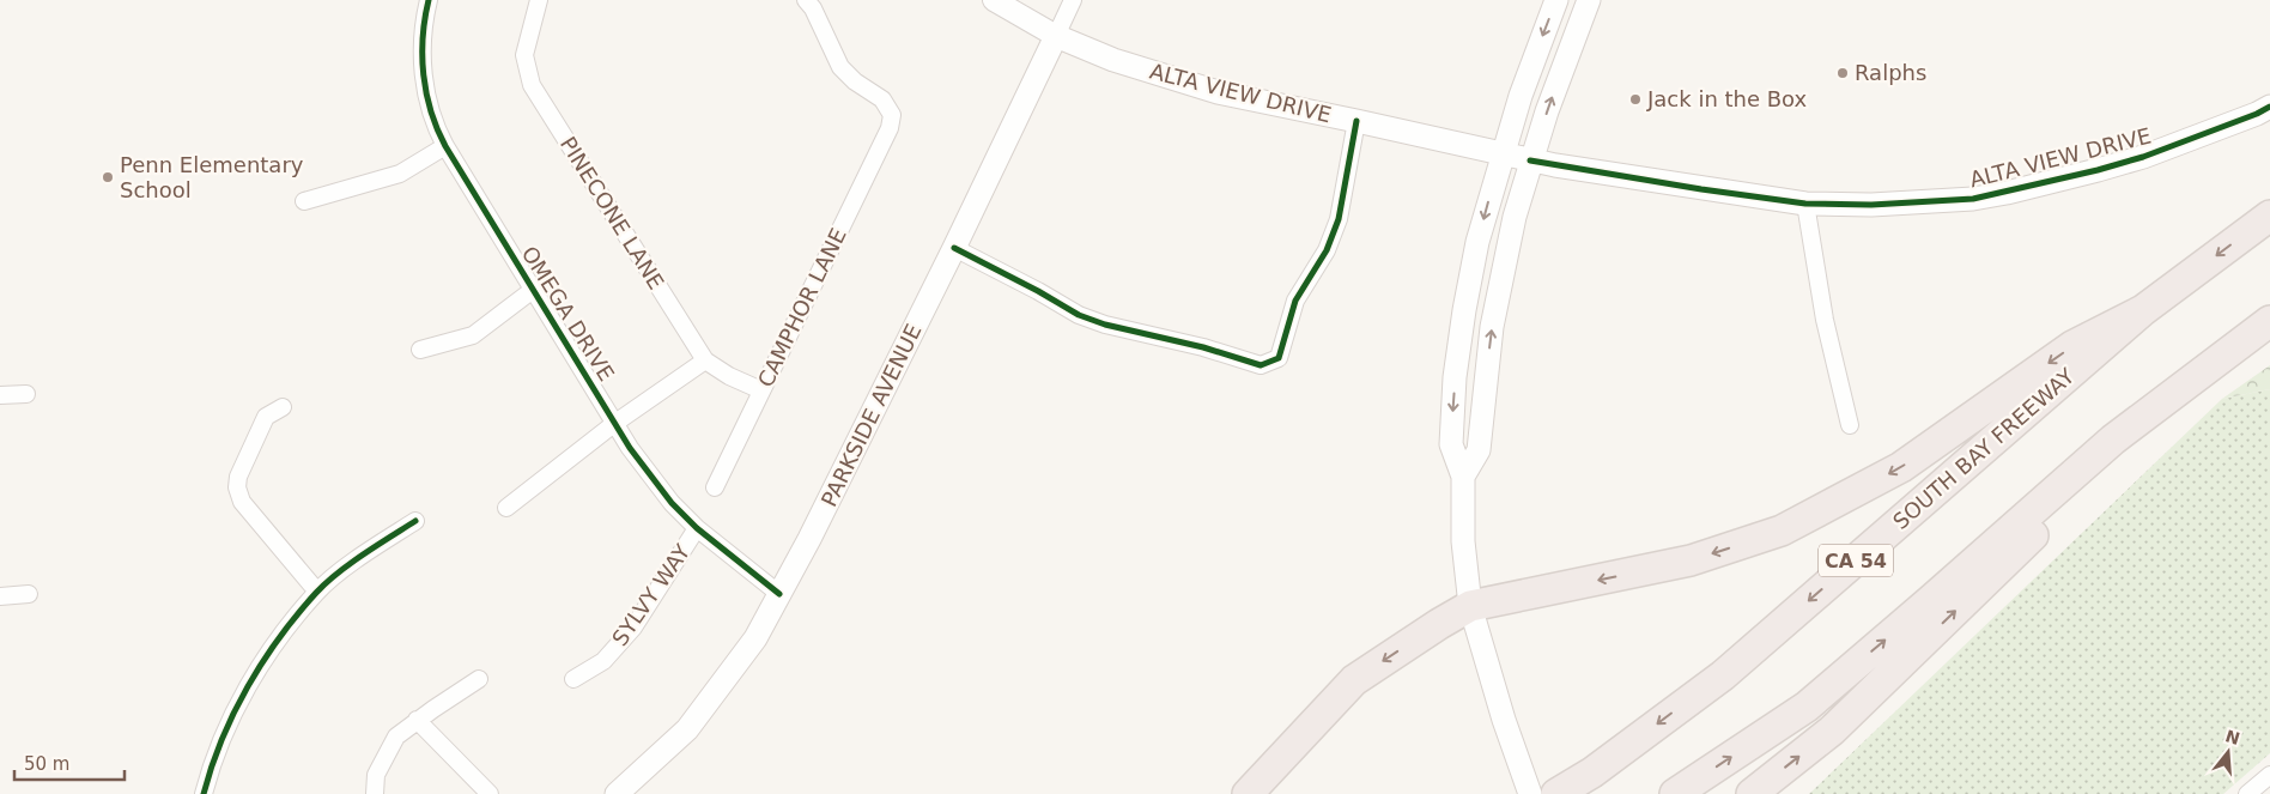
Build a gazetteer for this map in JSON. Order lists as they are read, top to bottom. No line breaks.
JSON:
{"streets":{"highway":["SOUTH BAY FREEWAY","CA 54"],"main road":["ALTA VIEW DRIVE","PARKSIDE AVENUE"],"street":["PINECONE LANE","CAMPHOR LANE","OMEGA DRIVE","SYLVY WAY"]},"crossings":[["ALTA VIEW DRIVE","PARKSIDE AVENUE"],["PINECONE LANE","CAMPHOR LANE"],["OMEGA DRIVE","PARKSIDE AVENUE"],["OMEGA DRIVE","SYLVY WAY"]],"places":["Ralphs","Jack in the Box","Penn Elementary School"],"scale_bar":"50 m","north":"top"}
